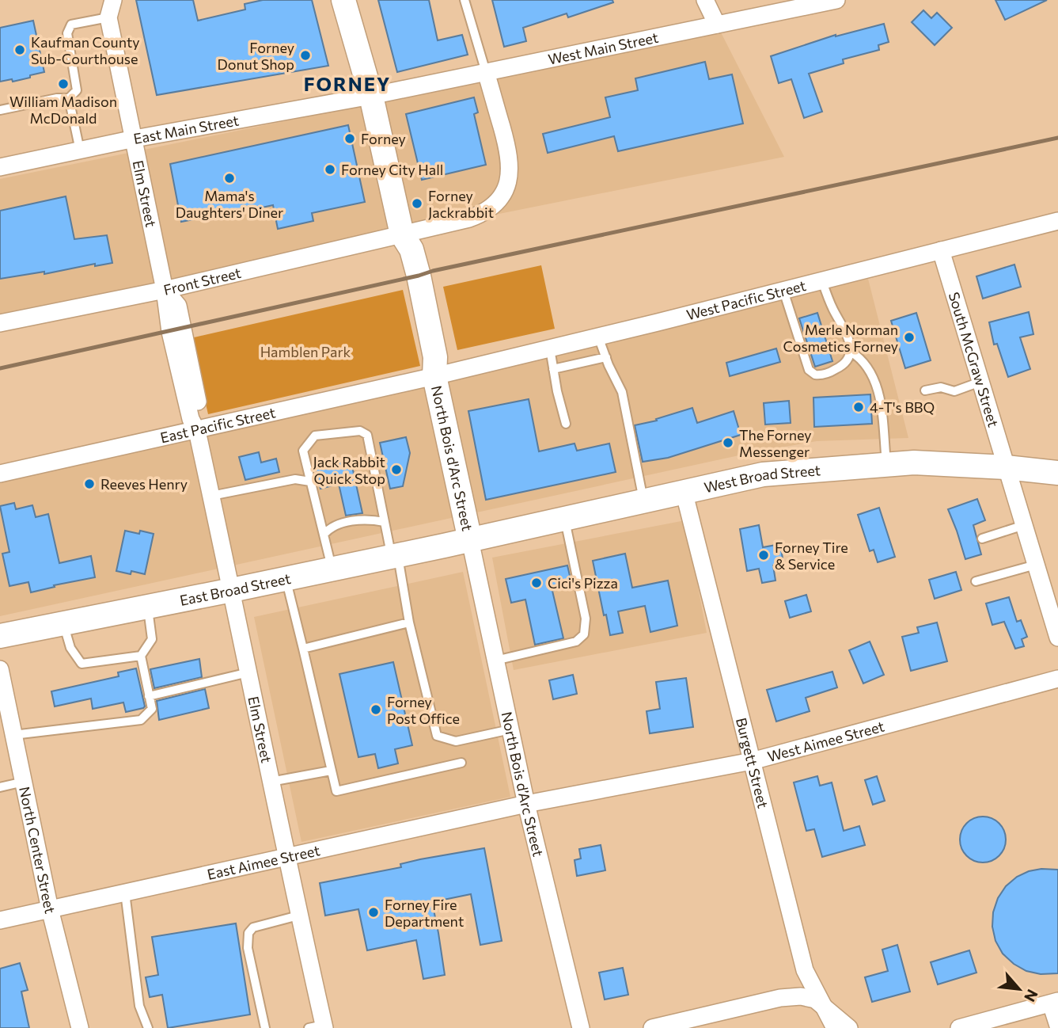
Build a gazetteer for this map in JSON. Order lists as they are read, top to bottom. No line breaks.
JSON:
{"streets":{"main road":["North Bois d'Arc Street","West Broad Street","East Broad Street"],"street":["West Main Street","East Main Street","Elm Street","Front Street","West Pacific Street","South McGraw Street","East Pacific Street","West Aimee Street","Burgett Street","North Bois d’Arc Street","North Center Street","East Aimee Street"]},"crossings":[["West Main Street","East Main Street"],["West Main Street","Front Street"],["West Main Street","North Bois d'Arc Street"],["East Main Street","Elm Street"],["East Main Street","North Bois d'Arc Street"],["Elm Street","Front Street"],["Elm Street","East Pacific Street"],["Elm Street","East Broad Street"],["Elm Street","East Aimee Street"],["Front Street","North Bois d'Arc Street"],["West Pacific Street","South McGraw Street"],["West Pacific Street","East Pacific Street"],["West Pacific Street","North Bois d'Arc Street"],["South McGraw Street","West Broad Street"],["East Pacific Street","North Bois d'Arc Street"],["North Bois d'Arc Street","West Broad Street"],["North Bois d'Arc Street","East Broad Street"],["North Bois d'Arc Street","North Bois d’Arc Street"],["West Broad Street","East Broad Street"],["West Broad Street","Burgett Street"],["West Broad Street","North Bois d’Arc Street"],["East Broad Street","North Bois d’Arc Street"],["West Aimee Street","Burgett Street"],["West Aimee Street","North Bois d’Arc Street"],["West Aimee Street","East Aimee Street"],["North Bois d’Arc Street","East Aimee Street"],["North Center Street","East Aimee Street"]],"districts":["FORNEY"],"parks":["Hamblen Park"],"places":["Kaufman County Sub-Courthouse","Forney Donut Shop","William Madison McDonald","Forney","Forney City Hall","Mama's Daughters' Diner","Forney Jackrabbit","Merle Norman Cosmetics Forney","4-T's BBQ","The Forney Messenger","Jack Rabbit Quick Stop","Reeves Henry","Forney Tire & Service","Cici's Pizza","Forney Post Office","Forney Fire Department"],"north":"bottom right"}
